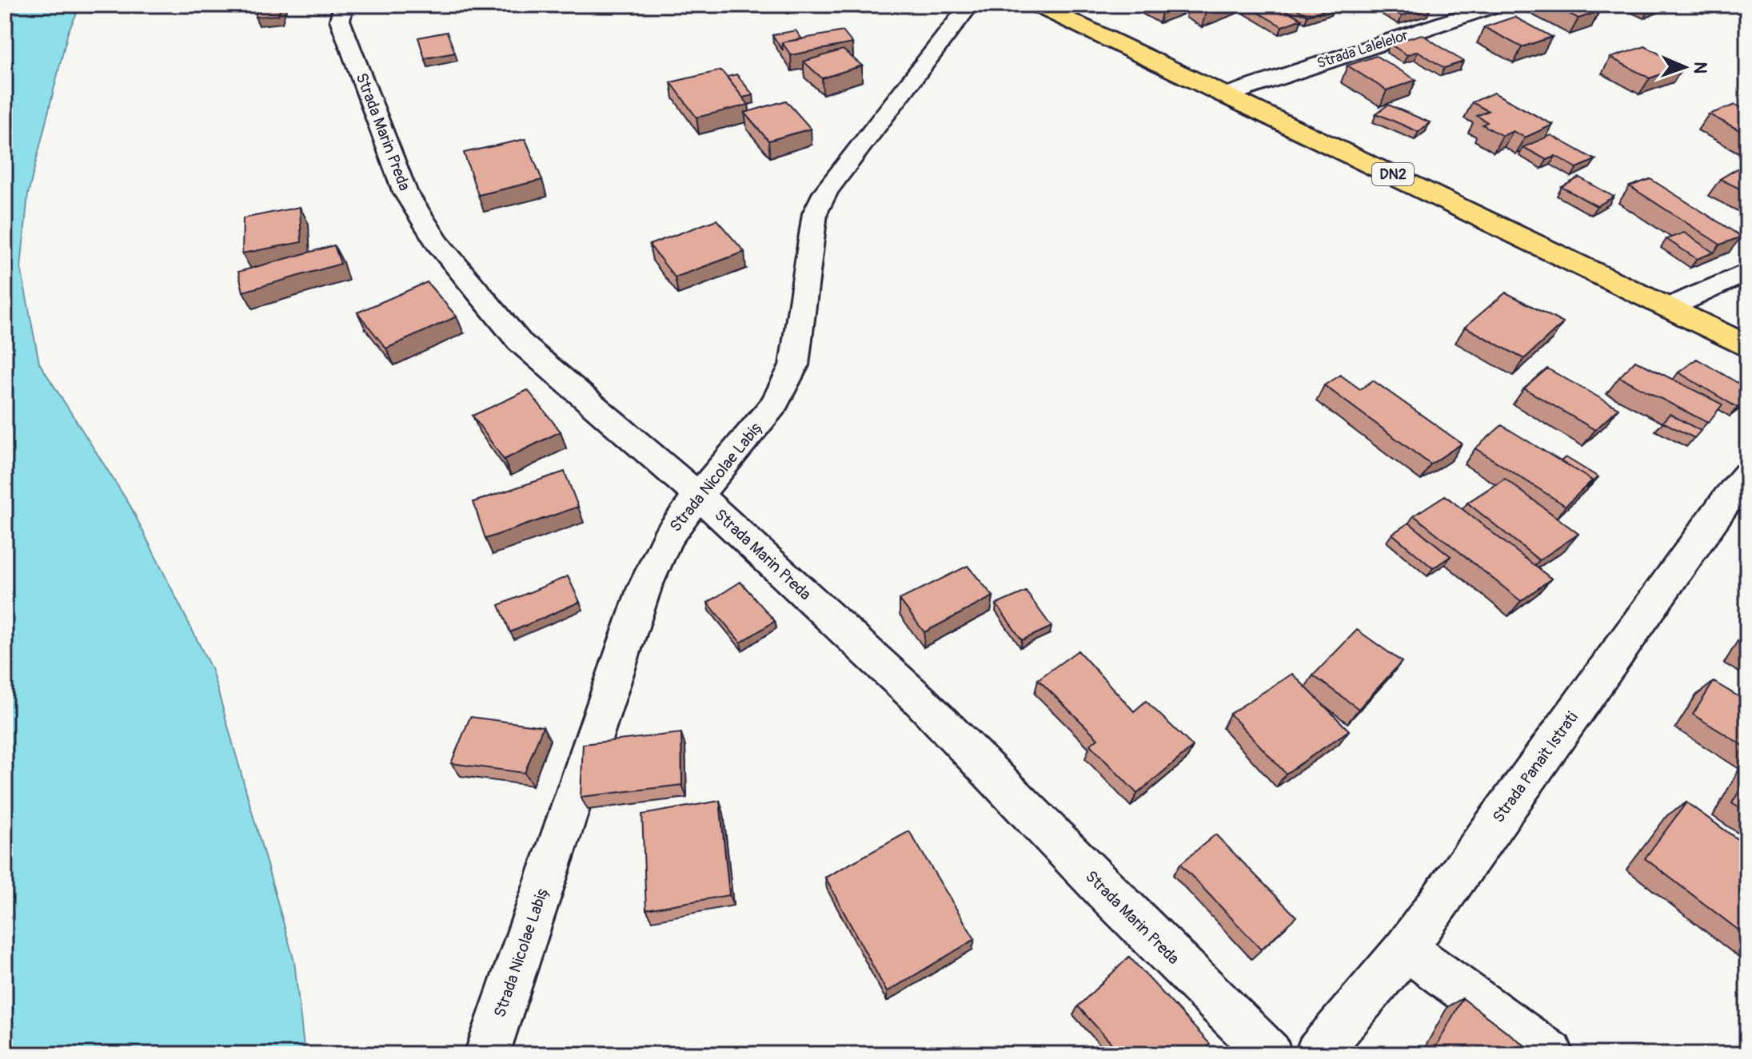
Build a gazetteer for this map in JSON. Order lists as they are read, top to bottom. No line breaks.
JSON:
{"streets":{"highway":["DN2"],"street":["Strada Lalelelor","Strada Marin Preda","Strada Nicolae Labiș","Strada Panait Istrati"]},"crossings":[["Strada Lalelelor","DN2"],["Strada Marin Preda","Strada Nicolae Labiș"]],"north":"right"}
